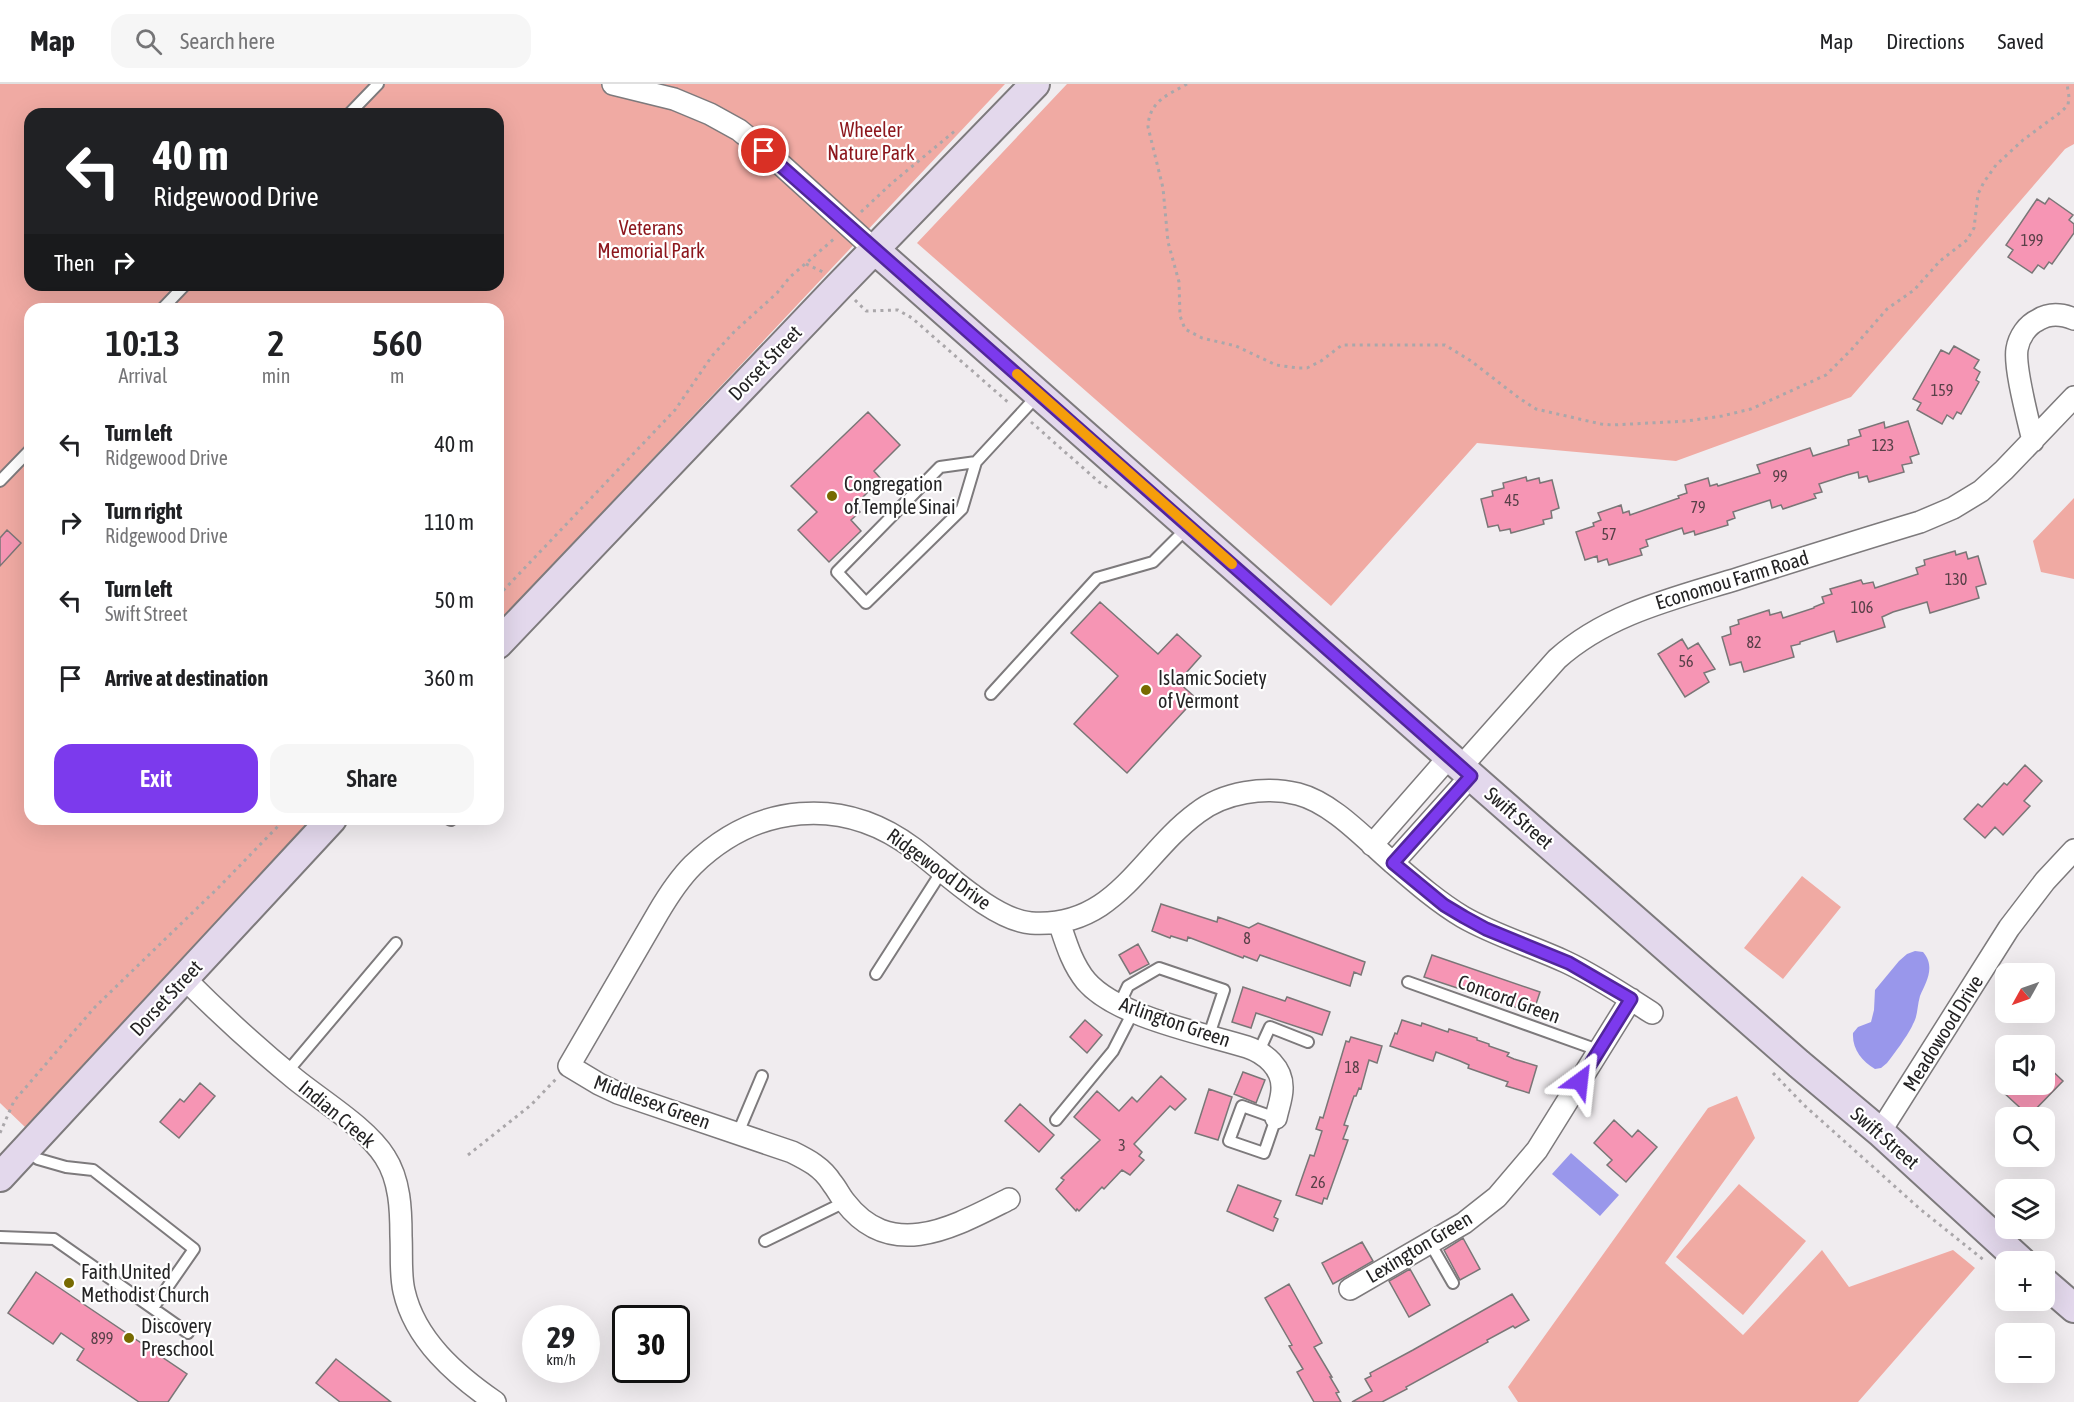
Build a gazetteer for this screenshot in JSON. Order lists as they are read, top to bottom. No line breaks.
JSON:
{"streets":{"street":["Dorset Street","Economou Farm Road","Swift Street","Ridgewood Drive","Arlington Green","Meadowood Drive","Middlesex Green","Indian Creek","Lexington Green"],"lane":["Concord Green"]},"crossings":[["Dorset Street","Swift Street"],["Dorset Street","Indian Creek"],["Economou Farm Road","Swift Street"],["Swift Street","Meadowood Drive"],["Ridgewood Drive","Arlington Green"],["Ridgewood Drive","Middlesex Green"],["Ridgewood Drive","Lexington Green"],["Concord Green","Lexington Green"]],"parks":["Wheeler Nature Park","Veterans Memorial Park"],"places":["Congregation of Temple Sinai","Islamic Society of Vermont","Faith United Methodist Church","Discovery Preschool"],"house_numbers":["199","159","123","99","45","79","57","130","106","82","56","8","18","3","26","899"],"north":"bottom left","page":{"header":"Map","search":"Search here","nav":["Map","Directions","Saved"],"turn":["40 m","Ridgewood Drive"],"then":"Then","eta":["10:13","Arrival","2","min","560","m"],"list":[{"name":"Turn left","note":"Ridgewood Drive","value":"40 m"},{"name":"Turn right","note":"Ridgewood Drive","value":"110 m"},{"name":"Turn left","note":"Swift Street","value":"50 m"},{"name":"Arrive at destination","value":"360 m"}],"buttons":["Exit","Share"],"map_buttons":["+","−"],"speed":"29 km/h","limit":"30"}}
